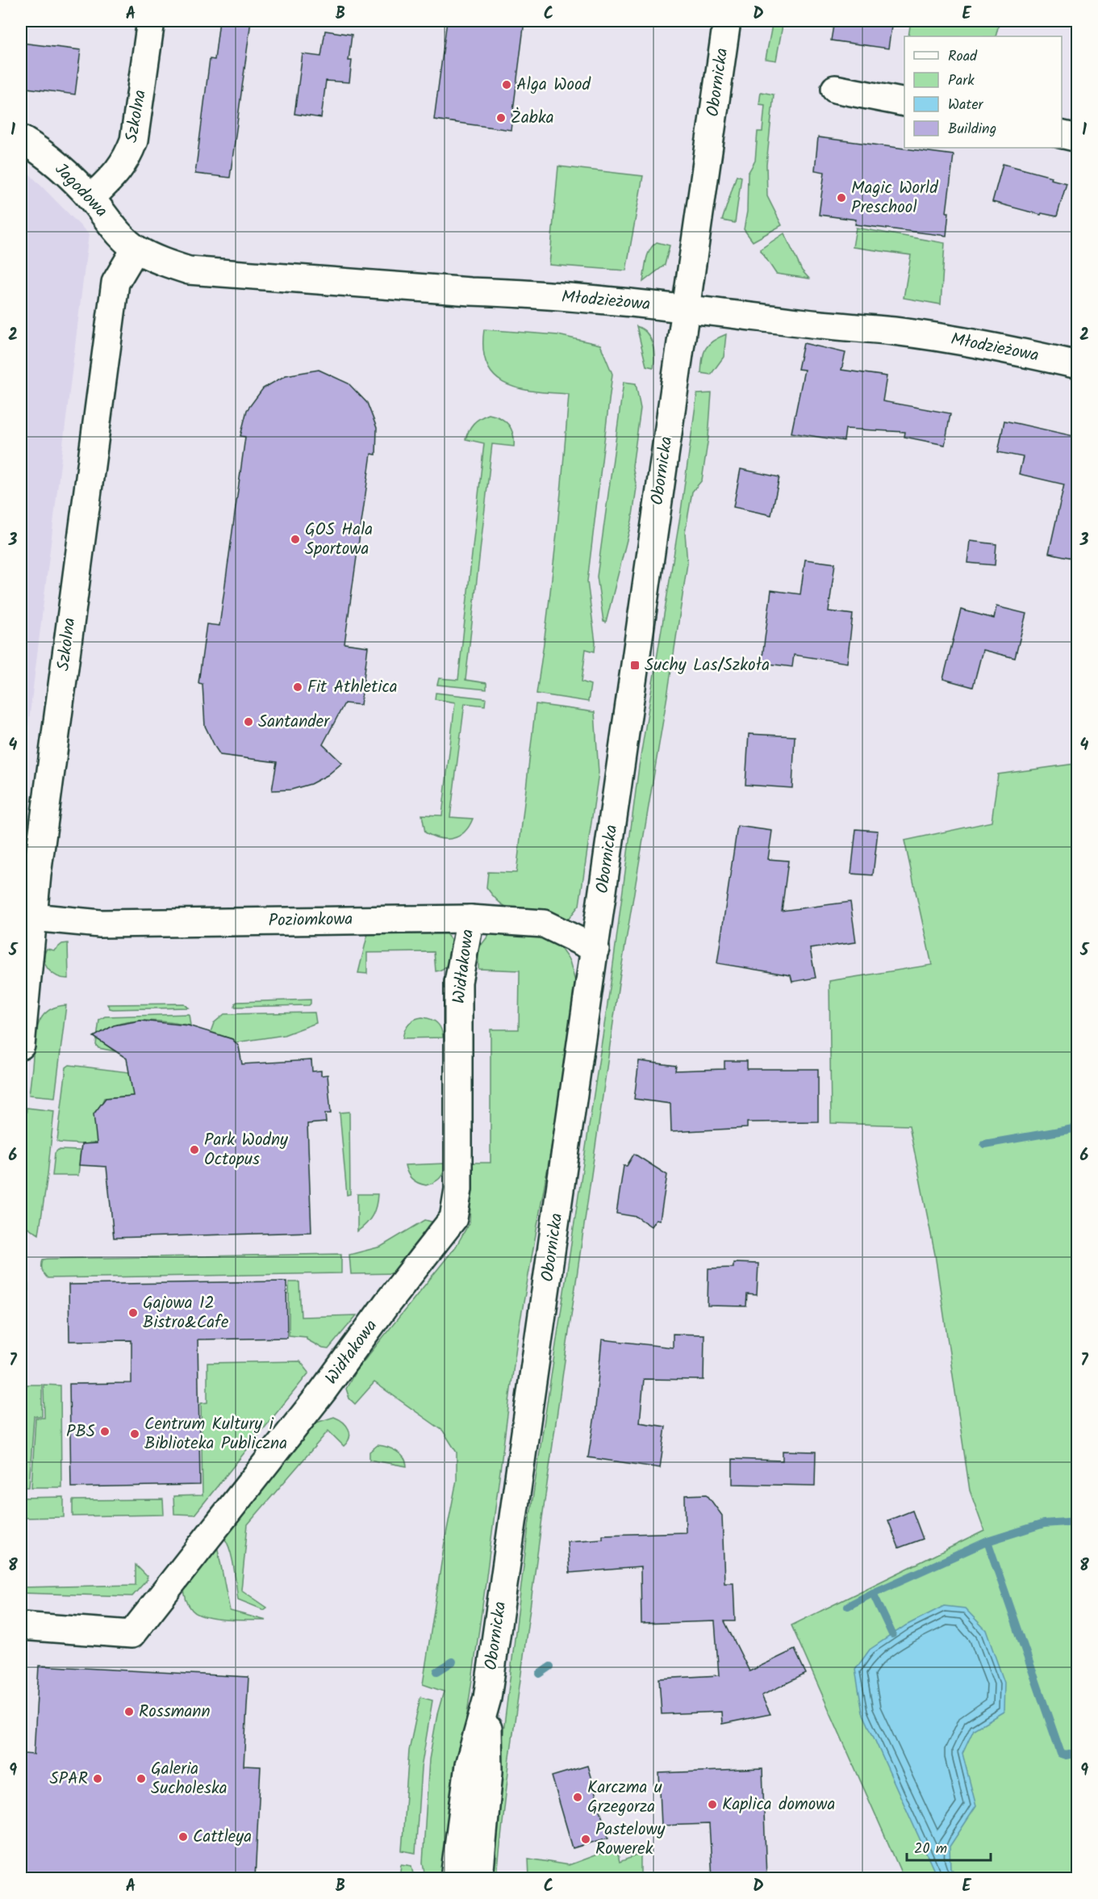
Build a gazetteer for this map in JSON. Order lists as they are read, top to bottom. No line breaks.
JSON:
{"streets":{"street":["Obornicka","Szkolna","Jagodowa","Młodzieżowa","Poziomkowa","Widłakowa"]},"crossings":[["Obornicka","Młodzieżowa"],["Obornicka","Poziomkowa"],["Szkolna","Jagodowa"],["Szkolna","Młodzieżowa"],["Szkolna","Poziomkowa"],["Jagodowa","Młodzieżowa"],["Poziomkowa","Widłakowa"]],"places":{"other":["Alga Wood","Żabka","Magic World Preschool","GOS Hala Sportowa","Fit Athletica","Santander","Park Wodny Octopus","Gajowa 12 Bistro&Cafe","PBS","Centrum Kultury i Biblioteka Publiczna","Rossmann","SPAR","Galeria Sucholeska","Karczma u Grzegorza","Kaplica domowa","Cattleya","Pastelowy Rowerek"],"transit":["Suchy Las/Szkoła"]},"legend":["Road","Park","Water","Building"],"scale_bar":"20 m","grid":{"columns":["A","B","C","D","E"],"rows":["1","2","3","4","5","6","7","8","9"]}}
